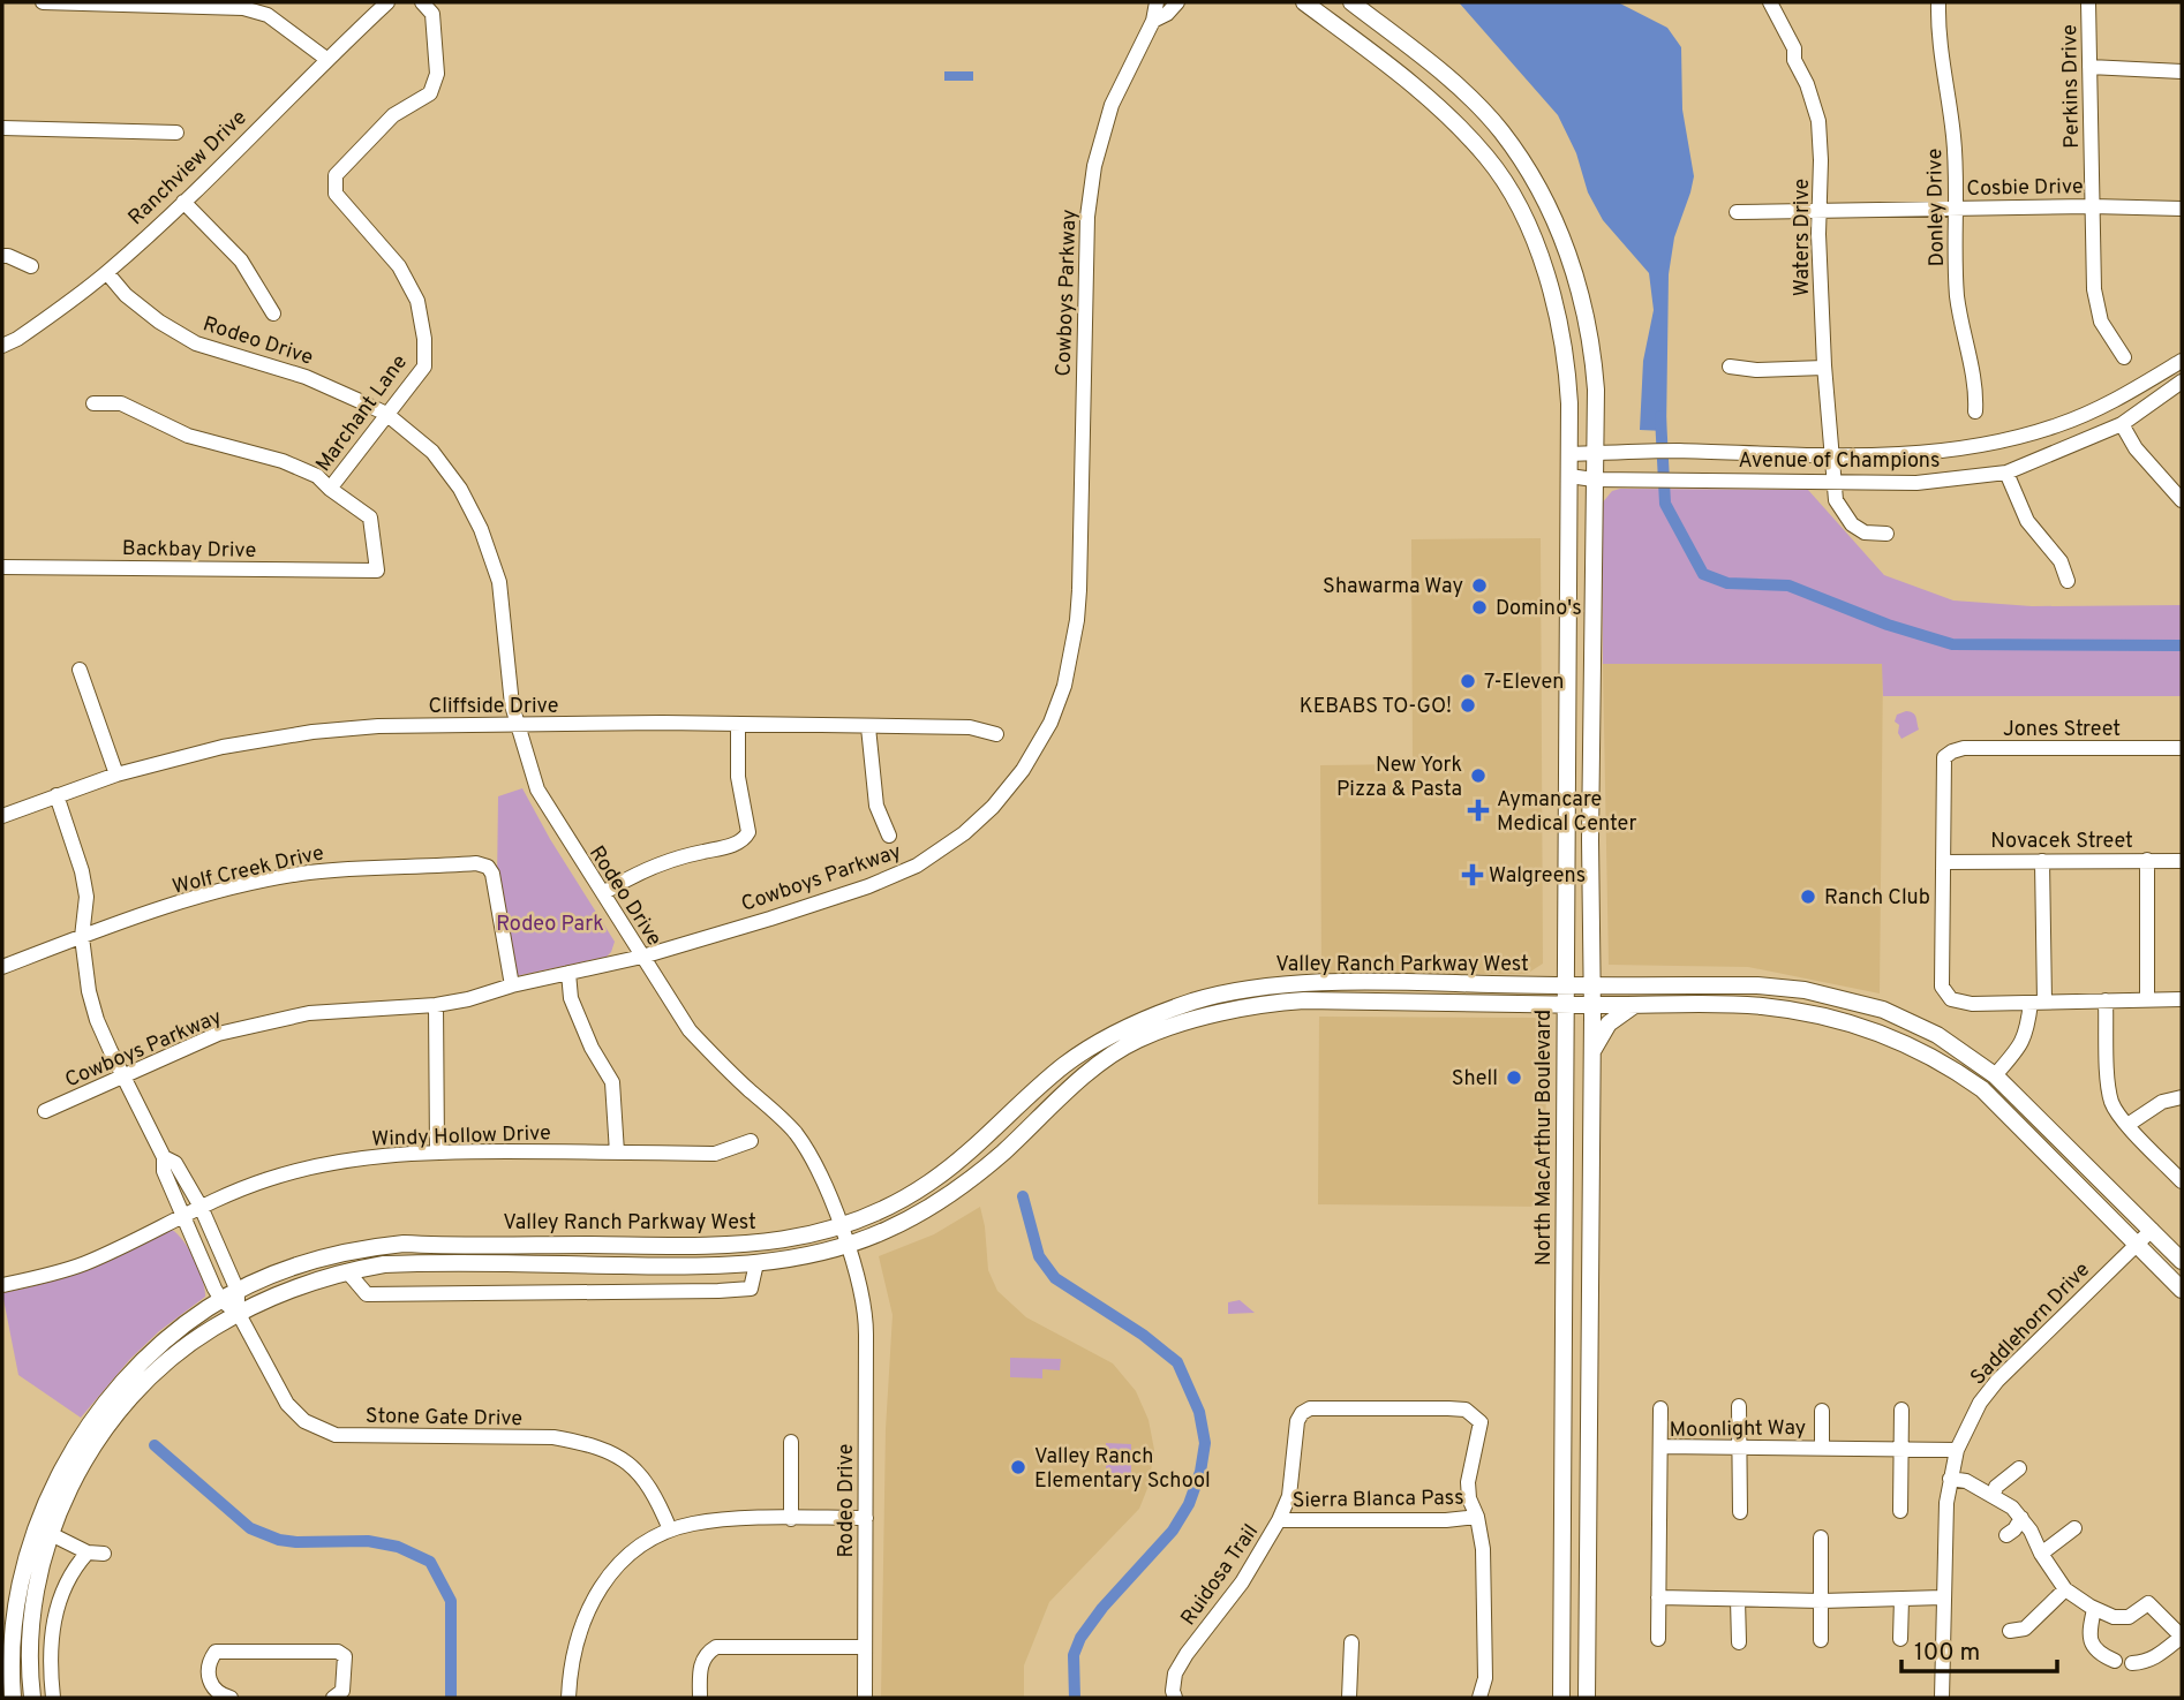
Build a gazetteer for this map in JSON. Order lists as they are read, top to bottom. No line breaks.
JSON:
{"streets":{"main road":["Valley Ranch Parkway West","North MacArthur Boulevard"],"street":["Perkins Drive","Ranchview Drive","Cosbie Drive","Donley Drive","Waters Drive","Cowboys Parkway","Rodeo Drive","Marchant Lane","Avenue of Champions","Backbay Drive","Cliffside Drive","Jones Street","Novacek Street","Wolf Creek Drive","Windy Hollow Drive","Saddlehorn Drive","Stone Gate Drive","Moonlight Way","Sierra Blanca Pass","Ruidosa Trail"]},"crossings":[["Perkins Drive","Cosbie Drive"],["Ranchview Drive","Rodeo Drive"],["Cosbie Drive","Donley Drive"],["Cosbie Drive","Waters Drive"],["Waters Drive","Avenue of Champions"],["Cowboys Parkway","Rodeo Drive"],["Cowboys Parkway","Wolf Creek Drive"],["Cowboys Parkway","Stone Gate Drive"],["Rodeo Drive","Marchant Lane"],["Rodeo Drive","Cliffside Drive"],["Rodeo Drive","Valley Ranch Parkway West"],["Marchant Lane","Backbay Drive"],["Avenue of Champions","North MacArthur Boulevard"],["Cliffside Drive","Stone Gate Drive"],["Jones Street","Novacek Street"],["Wolf Creek Drive","Stone Gate Drive"],["Valley Ranch Parkway West","North MacArthur Boulevard"],["Valley Ranch Parkway West","Saddlehorn Drive"],["Valley Ranch Parkway West","Stone Gate Drive"],["Windy Hollow Drive","Stone Gate Drive"],["Saddlehorn Drive","Moonlight Way"],["Sierra Blanca Pass","Ruidosa Trail"]],"parks":["Rodeo Park"],"places":{"other":["Shawarma Way","Domino's","7-Eleven","KEBABS TO-GO!","New York Pizza & Pasta","Ranch Club","Shell","Valley Ranch Elementary School"],"health":["Aymancare Medical Center","Walgreens"]},"scale_bar":"100 m"}
